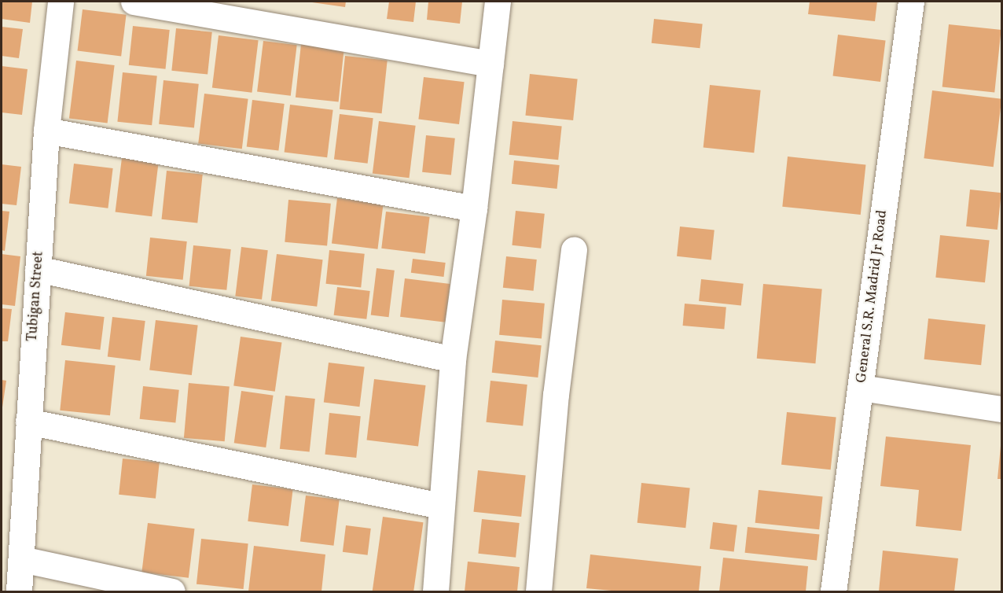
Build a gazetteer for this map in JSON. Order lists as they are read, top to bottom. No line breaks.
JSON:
{"streets":{"street":["Tubigan Street","General S.R. Madrid Jr Road"]}}
